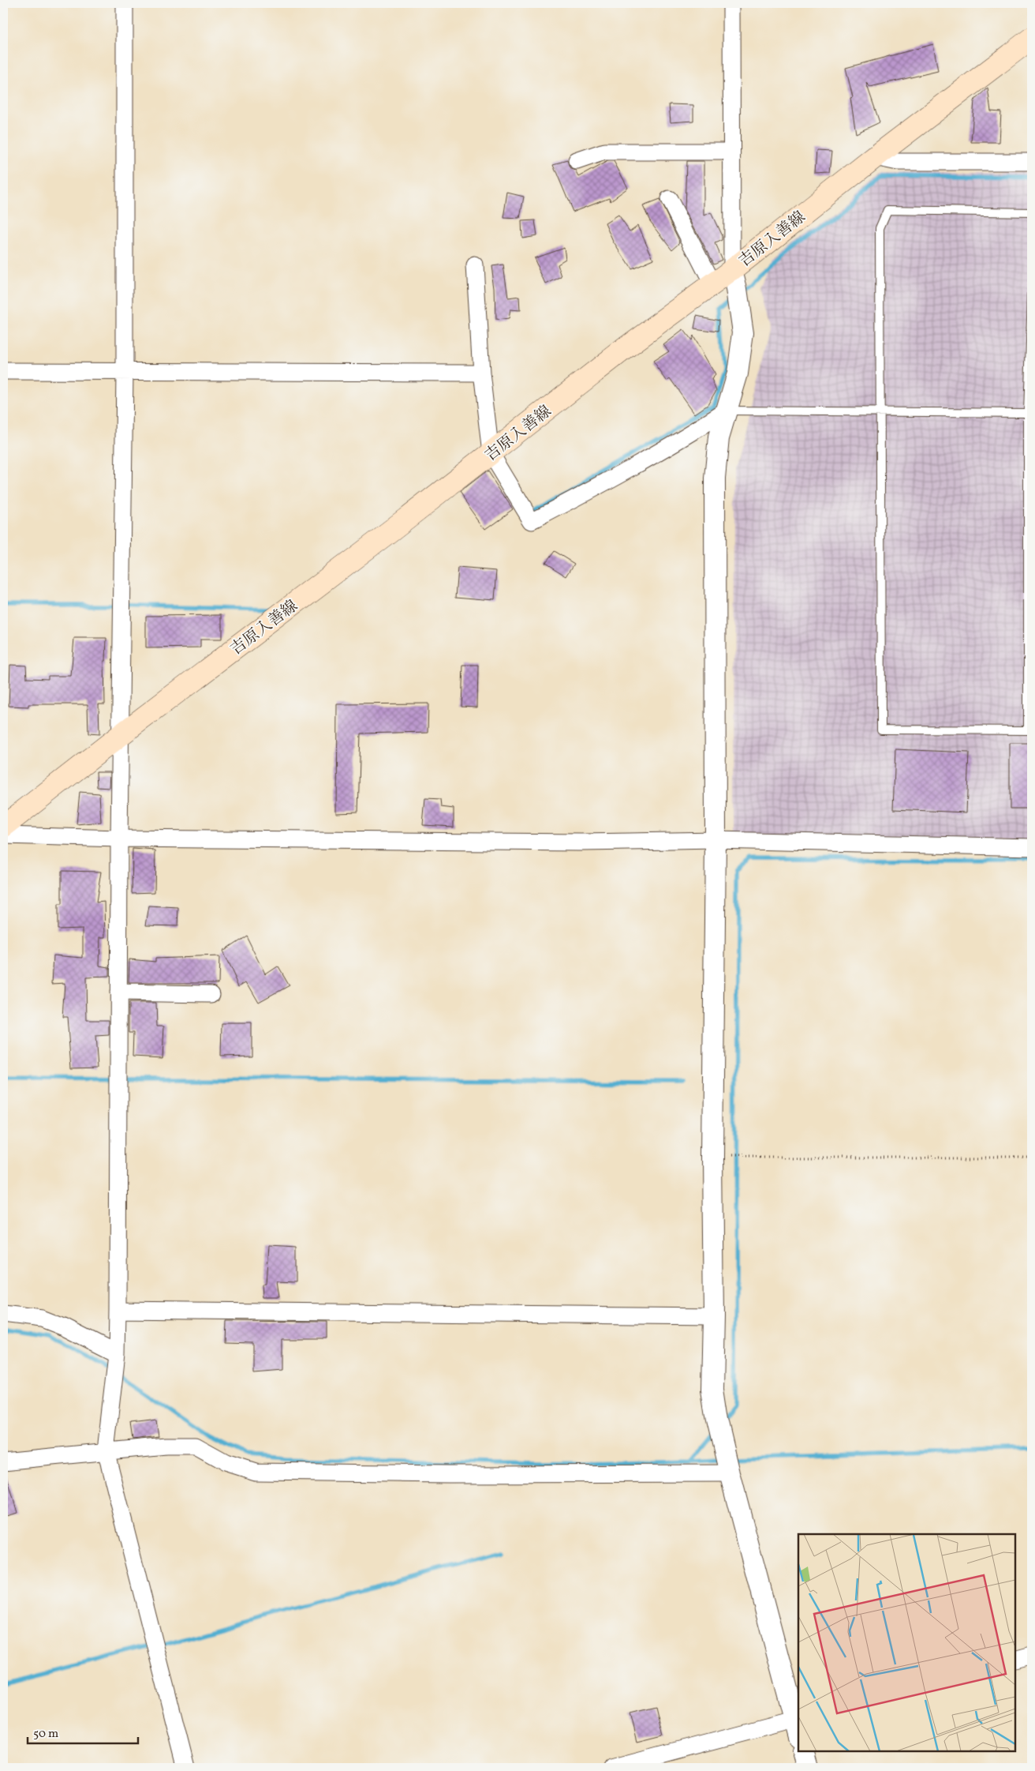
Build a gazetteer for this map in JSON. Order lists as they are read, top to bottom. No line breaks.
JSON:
{"streets":{"main road":["吉原入善線"]},"scale_bar":"50 m"}
